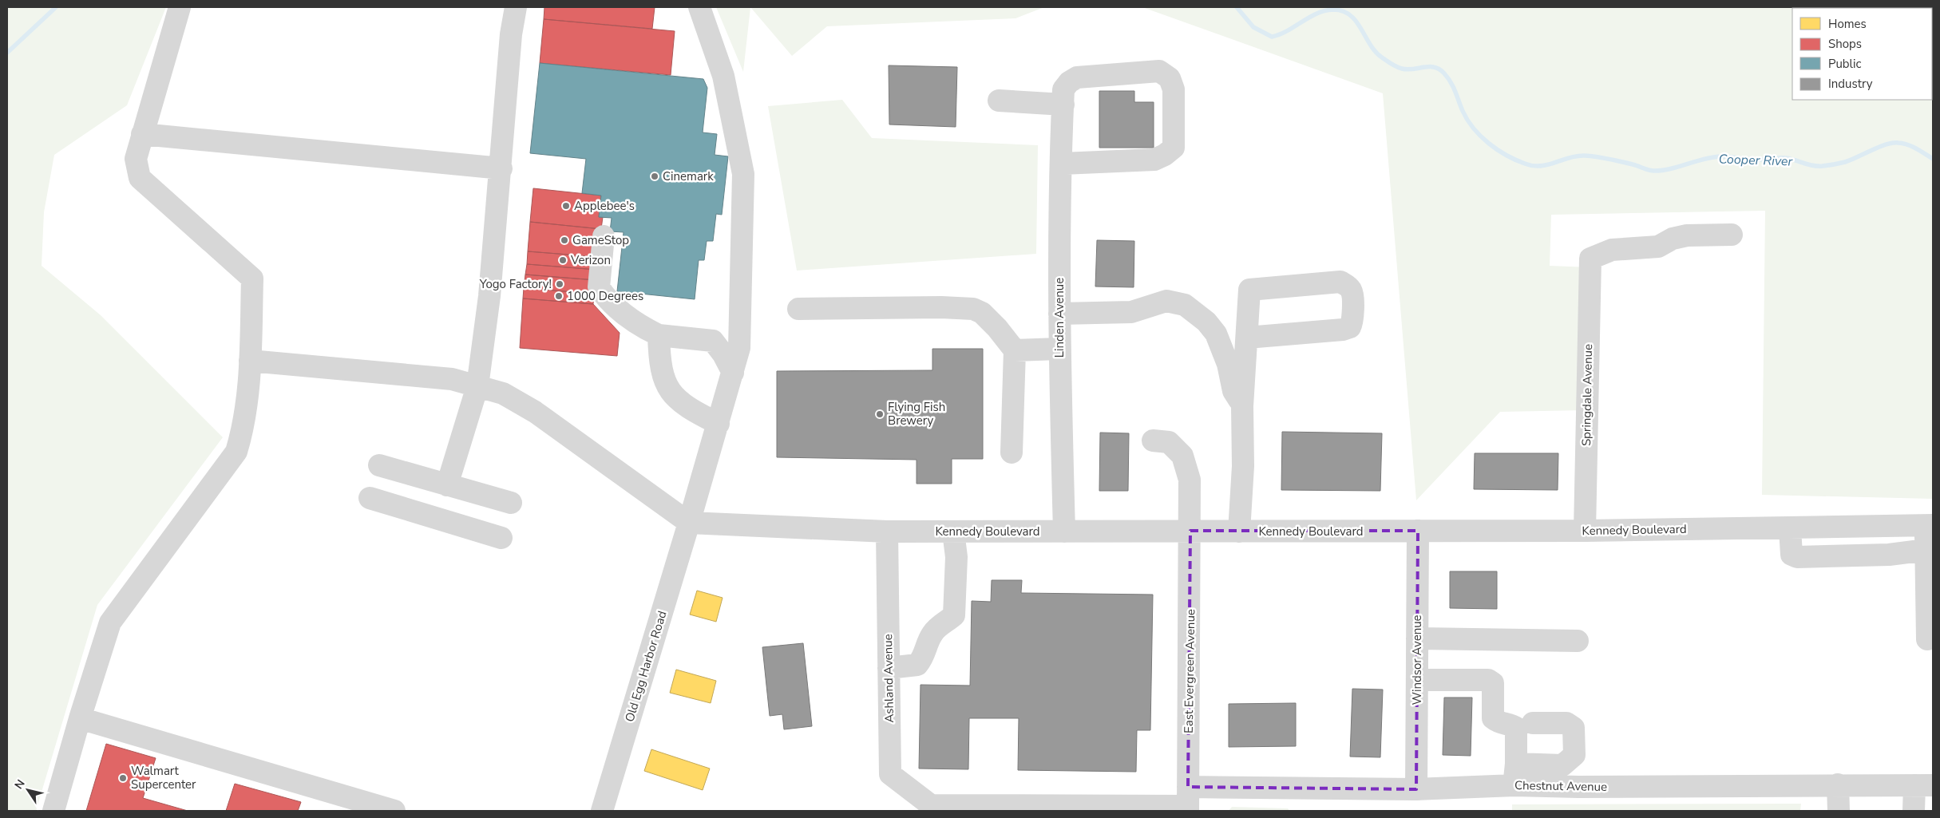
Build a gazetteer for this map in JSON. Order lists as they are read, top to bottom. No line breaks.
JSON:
{"streets":{"street":["Linden Avenue","Springdale Avenue","Kennedy Boulevard","Windsor Avenue","Old Egg Harbor Road","East Evergreen Avenue","Ashland Avenue","Chestnut Avenue"]},"crossings":[["Linden Avenue","Kennedy Boulevard"],["Springdale Avenue","Kennedy Boulevard"],["Kennedy Boulevard","Windsor Avenue"],["Kennedy Boulevard","Old Egg Harbor Road"],["Kennedy Boulevard","East Evergreen Avenue"],["Kennedy Boulevard","Ashland Avenue"],["Windsor Avenue","Chestnut Avenue"],["East Evergreen Avenue","Chestnut Avenue"],["Ashland Avenue","Chestnut Avenue"]],"water":["Cooper River"],"places":["Cinemark","Applebee's","GameStop","Verizon","Yogo Factory!","1000 Degrees","Flying Fish Brewery","Walmart Supercenter"],"legend":["Homes","Shops","Public","Industry"],"north":"top left"}
